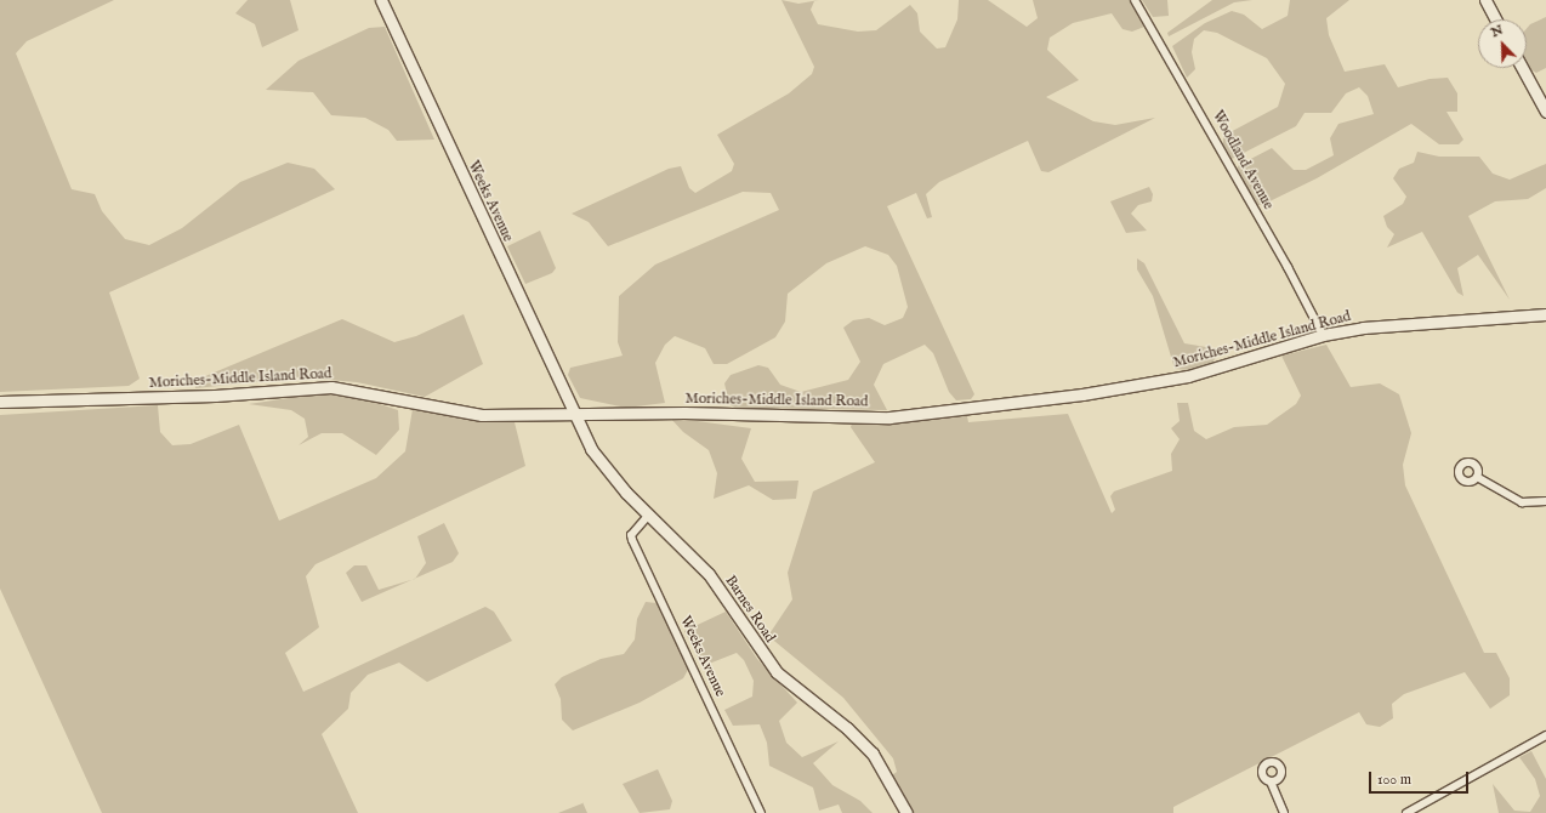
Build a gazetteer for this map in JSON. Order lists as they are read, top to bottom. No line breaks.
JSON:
{"streets":{"main road":["Weeks Avenue","Moriches-Middle Island Road","Barnes Road"],"street":["Woodland Avenue"]},"crossings":[["Woodland Avenue","Moriches-Middle Island Road"],["Weeks Avenue","Moriches-Middle Island Road"],["Weeks Avenue","Barnes Road"],["Moriches-Middle Island Road","Barnes Road"]],"scale_bar":"100 m","north":"top left"}
